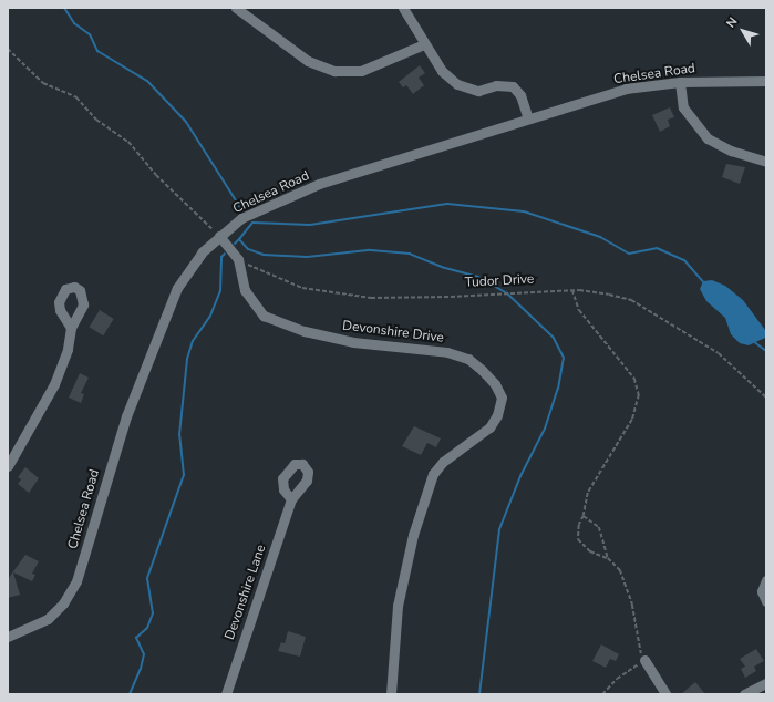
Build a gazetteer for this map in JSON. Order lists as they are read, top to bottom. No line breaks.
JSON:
{"streets":{"street":["Chelsea Road","Devonshire Drive","Devonshire Lane"],"path":["Tudor Drive"]},"crossings":[["Tudor Drive","Devonshire Drive"]],"north":"top left"}
